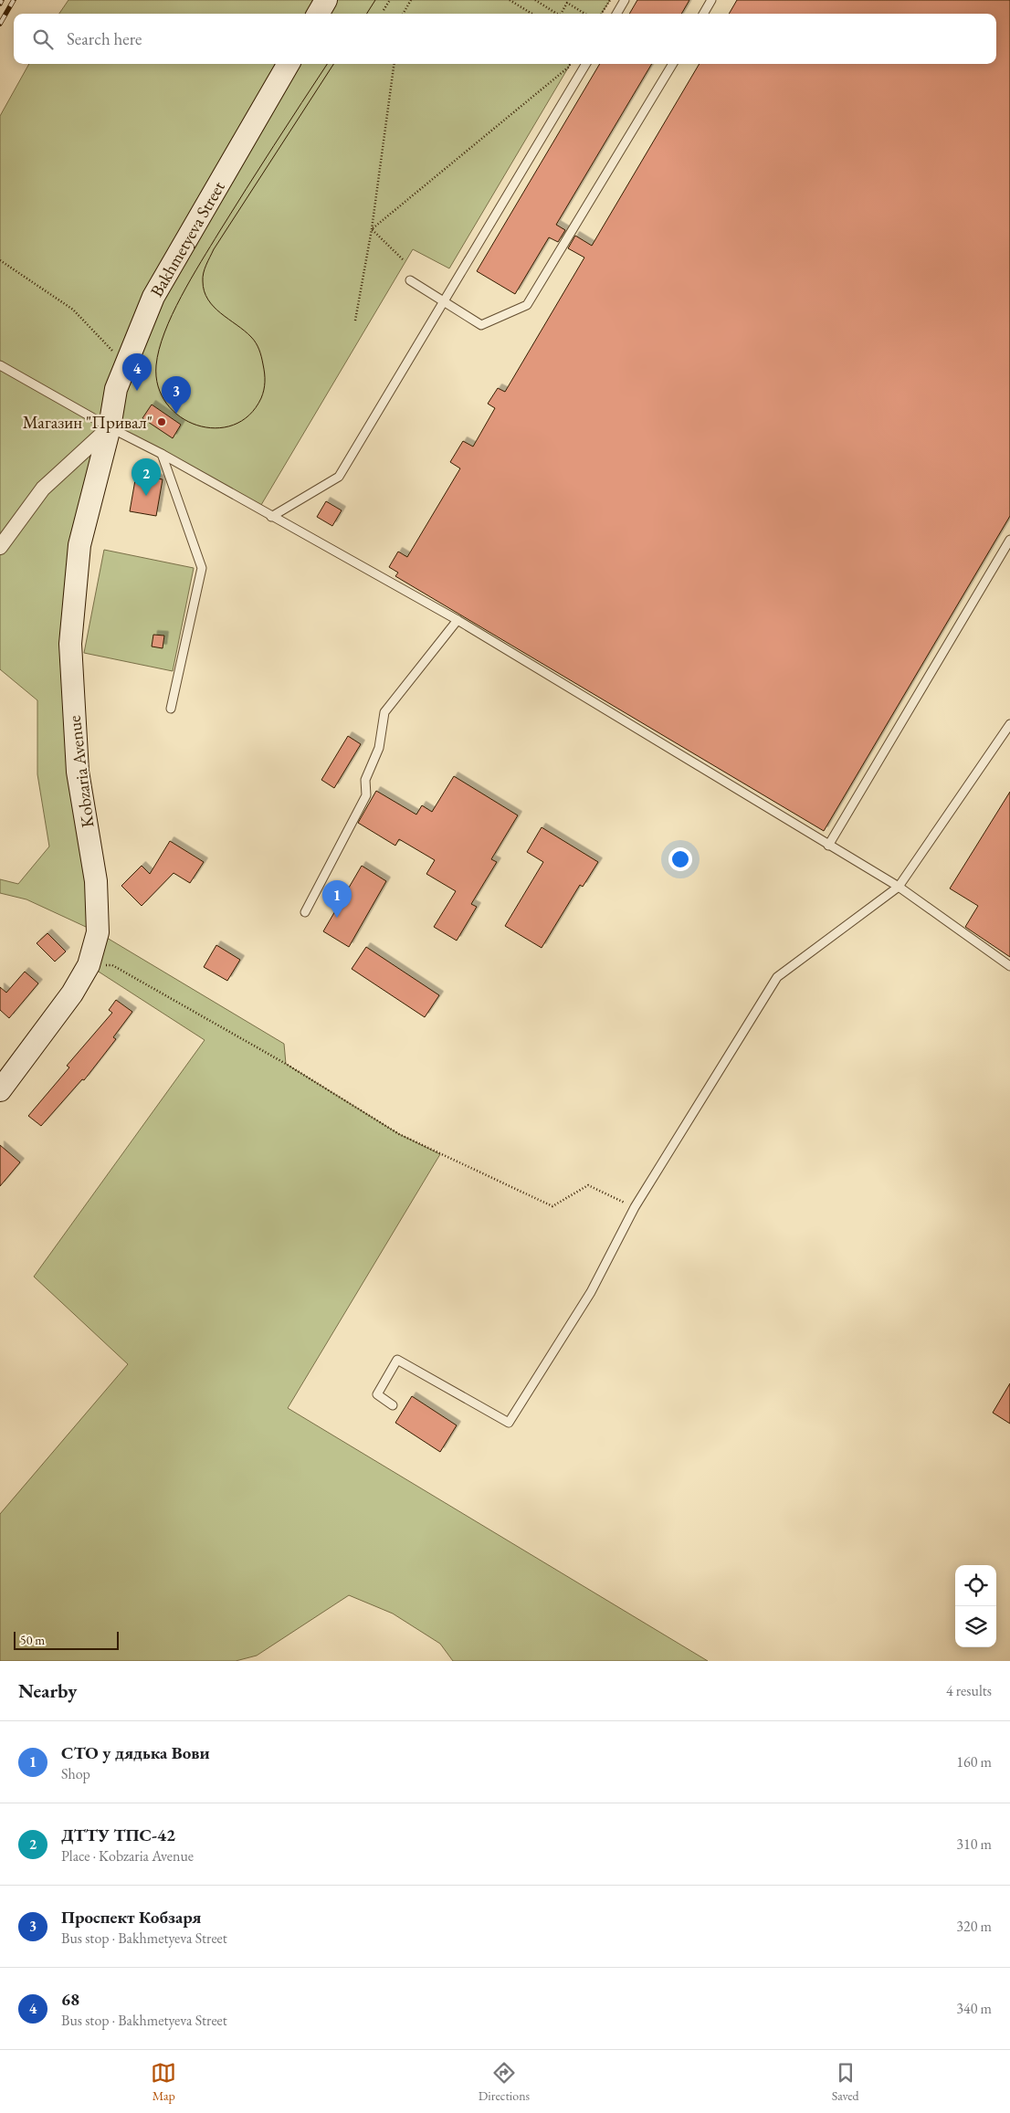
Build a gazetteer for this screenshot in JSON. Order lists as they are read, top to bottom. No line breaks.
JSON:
{"streets":{"main road":["Bakhmetyeva Street","Kobzaria Avenue"]},"crossings":[["Bakhmetyeva Street","Kobzaria Avenue"]],"places":["Магазин \"Привал\""],"scale_bar":"50 m","page":{"search":"Search here","pins":["4","3","2","1"],"scale":"50 m","heading":["Nearby","4 results"],"list":[{"mark":"1","name":"СТО у дядька Вови","note":"Shop","value":"160 m"},{"mark":"2","name":"ДТТУ ТПС-42","note":"Place · Kobzaria Avenue","value":"310 m"},{"mark":"3","name":"Проспект Кобзаря","note":"Bus stop · Bakhmetyeva Street","value":"320 m"},{"mark":"4","name":"68","note":"Bus stop · Bakhmetyeva Street","value":"340 m"}],"nav":["Map","Directions","Saved"]}}
